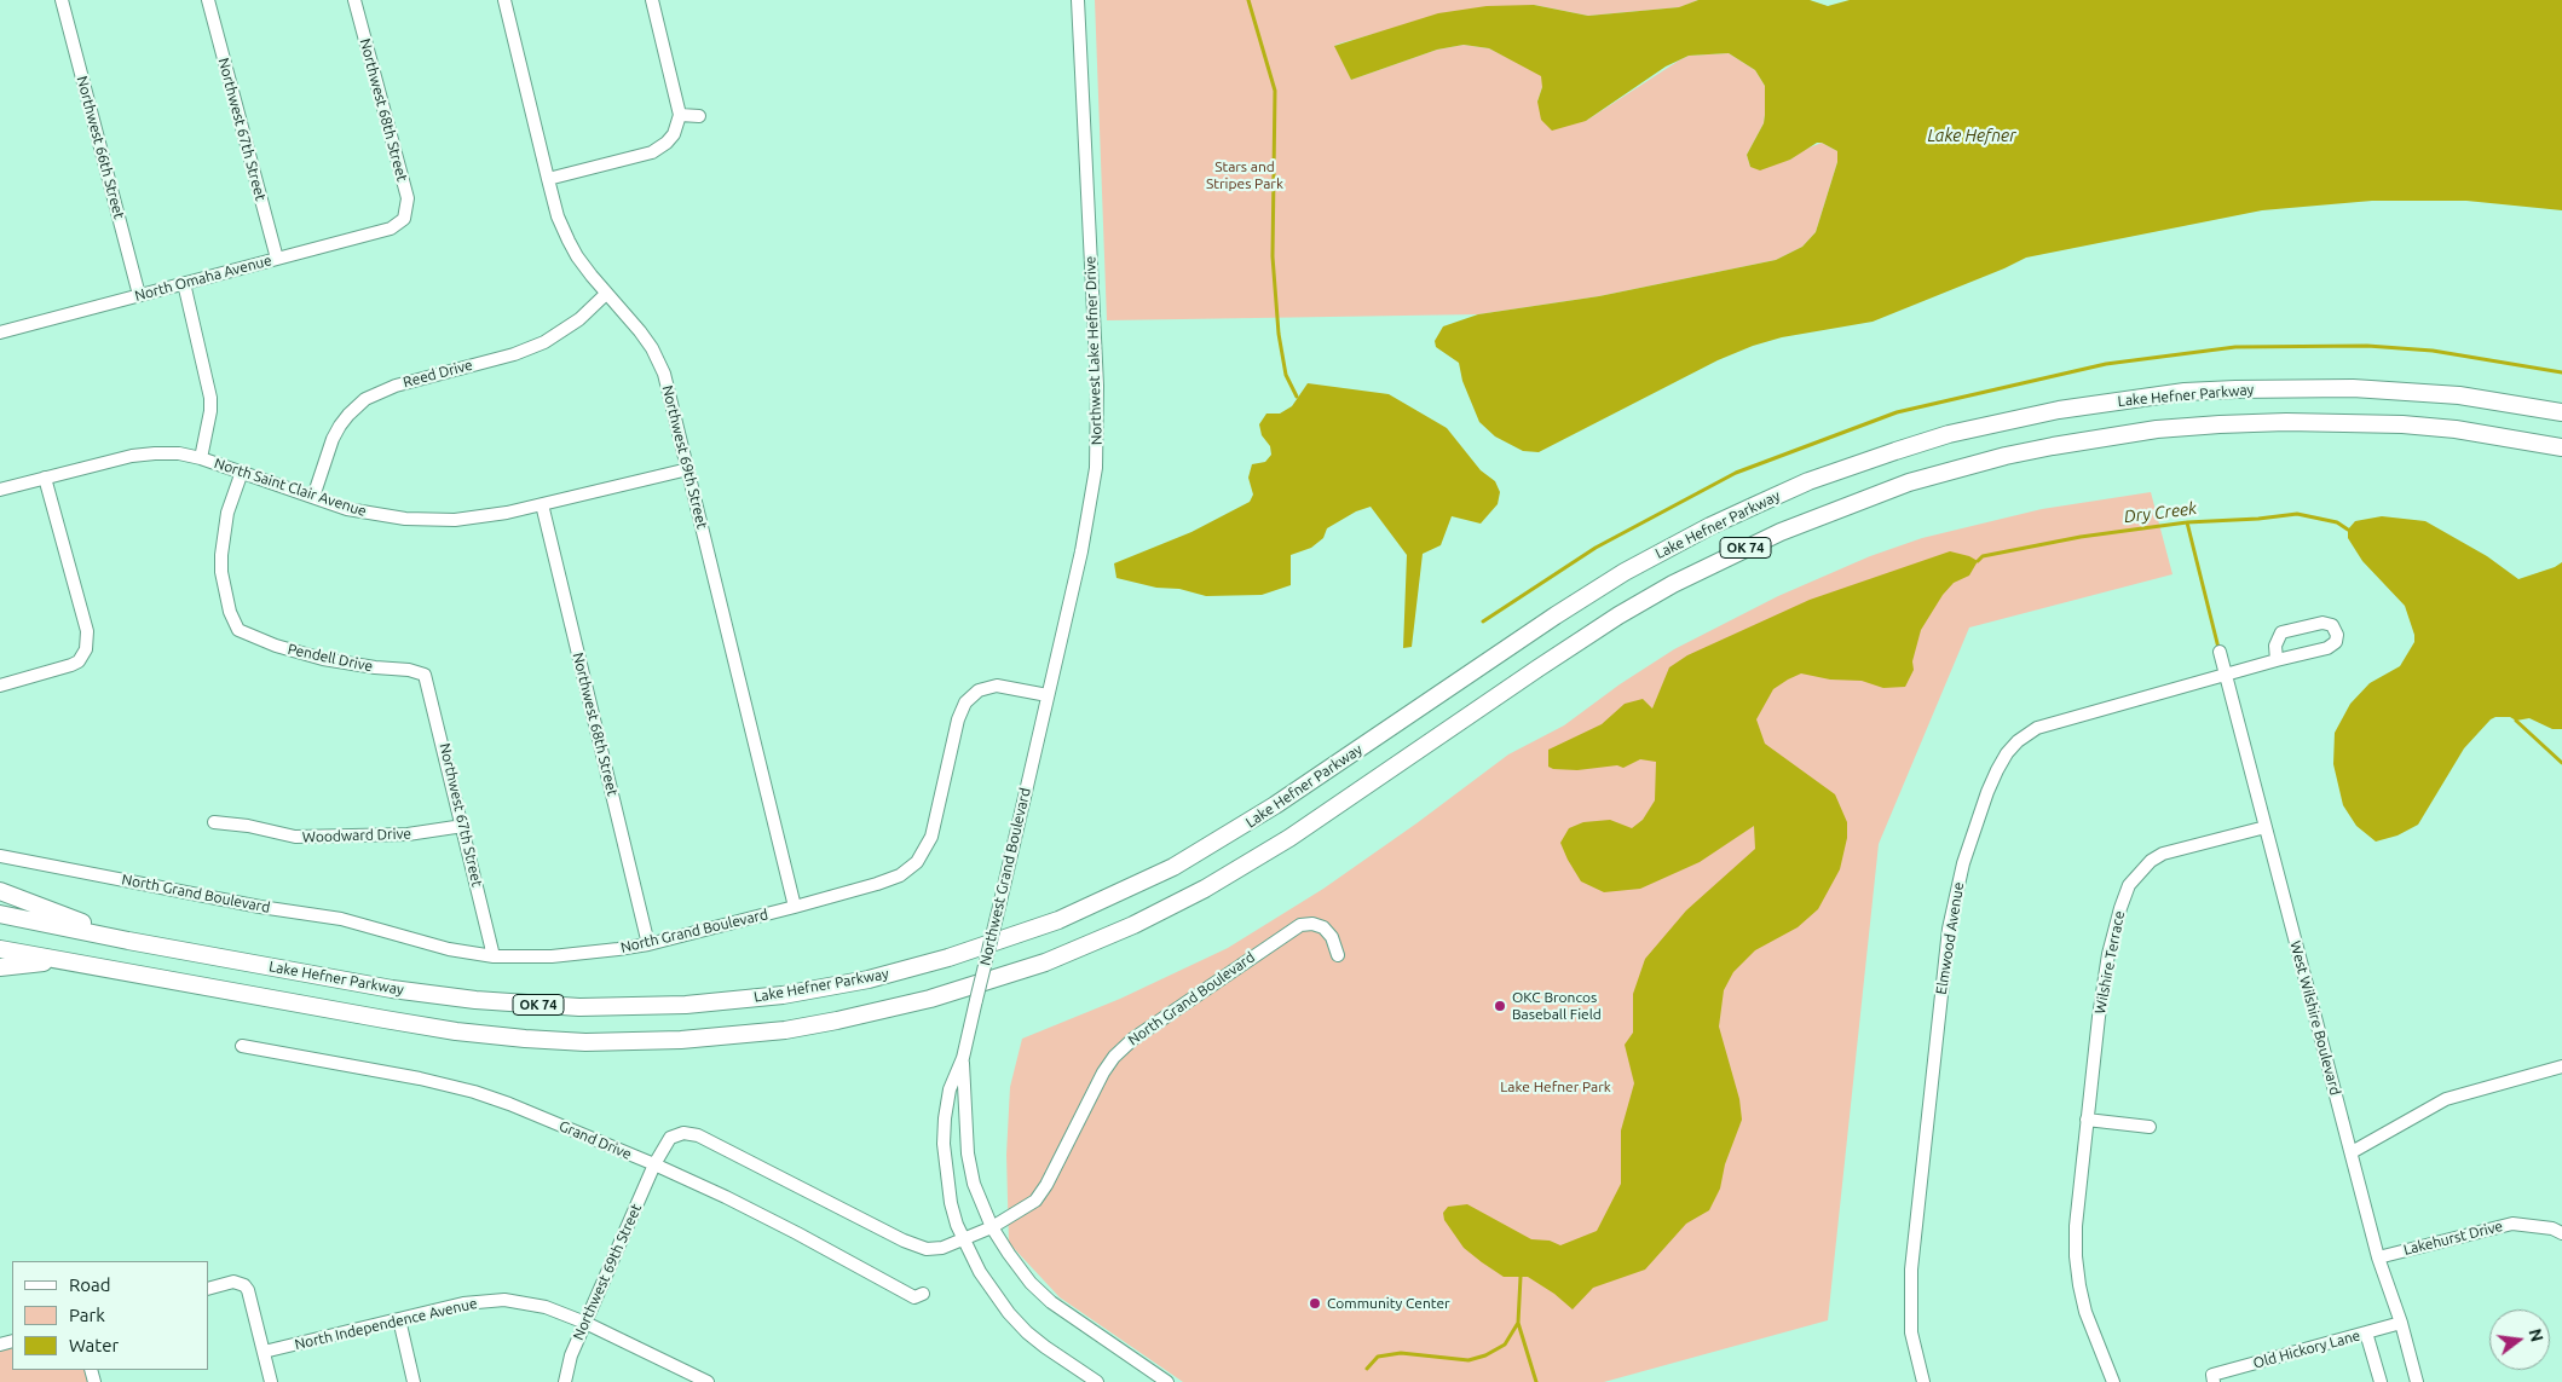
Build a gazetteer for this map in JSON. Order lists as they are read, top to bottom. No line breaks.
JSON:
{"streets":{"highway":["Lake Hefner Parkway","OK 74"],"street":["Northwest 68th Street","Northwest 67th Street","Northwest 66th Street","North Omaha Avenue","Northwest Lake Hefner Drive","Reed Drive","Northwest 69th Street","North Saint Clair Avenue","Pendell Drive","Woodward Drive","Northwest Grand Boulevard","North Grand Boulevard","Elmwood Avenue","Wilshire Terrace","West Wilshire Boulevard","Grand Drive","Lakehurst Drive","North Independence Avenue","Old Hickory Lane"]},"crossings":[["Northwest 68th Street","North Omaha Avenue"],["Northwest 68th Street","North Saint Clair Avenue"],["Northwest 68th Street","North Grand Boulevard"],["Northwest 67th Street","North Omaha Avenue"],["Northwest 67th Street","Pendell Drive"],["Northwest 67th Street","Woodward Drive"],["Northwest 67th Street","North Grand Boulevard"],["Northwest 66th Street","North Omaha Avenue"],["Northwest Lake Hefner Drive","Northwest Grand Boulevard"],["Northwest Lake Hefner Drive","North Grand Boulevard"],["Reed Drive","Northwest 69th Street"],["Reed Drive","North Saint Clair Avenue"],["Northwest 69th Street","North Saint Clair Avenue"],["Northwest 69th Street","North Grand Boulevard"],["Northwest 69th Street","Grand Drive"],["Northwest 69th Street","North Independence Avenue"],["North Saint Clair Avenue","Pendell Drive"],["Northwest Grand Boulevard","North Grand Boulevard"],["North Grand Boulevard","Grand Drive"],["Elmwood Avenue","West Wilshire Boulevard"],["Wilshire Terrace","West Wilshire Boulevard"],["West Wilshire Boulevard","Lakehurst Drive"],["West Wilshire Boulevard","Old Hickory Lane"]],"water":["Lake Hefner","Dry Creek"],"parks":["Stars and Stripes Park","Lake Hefner Park"],"places":["OKC Broncos Baseball Field","Community Center"],"legend":["Road","Park","Water"],"north":"right"}
